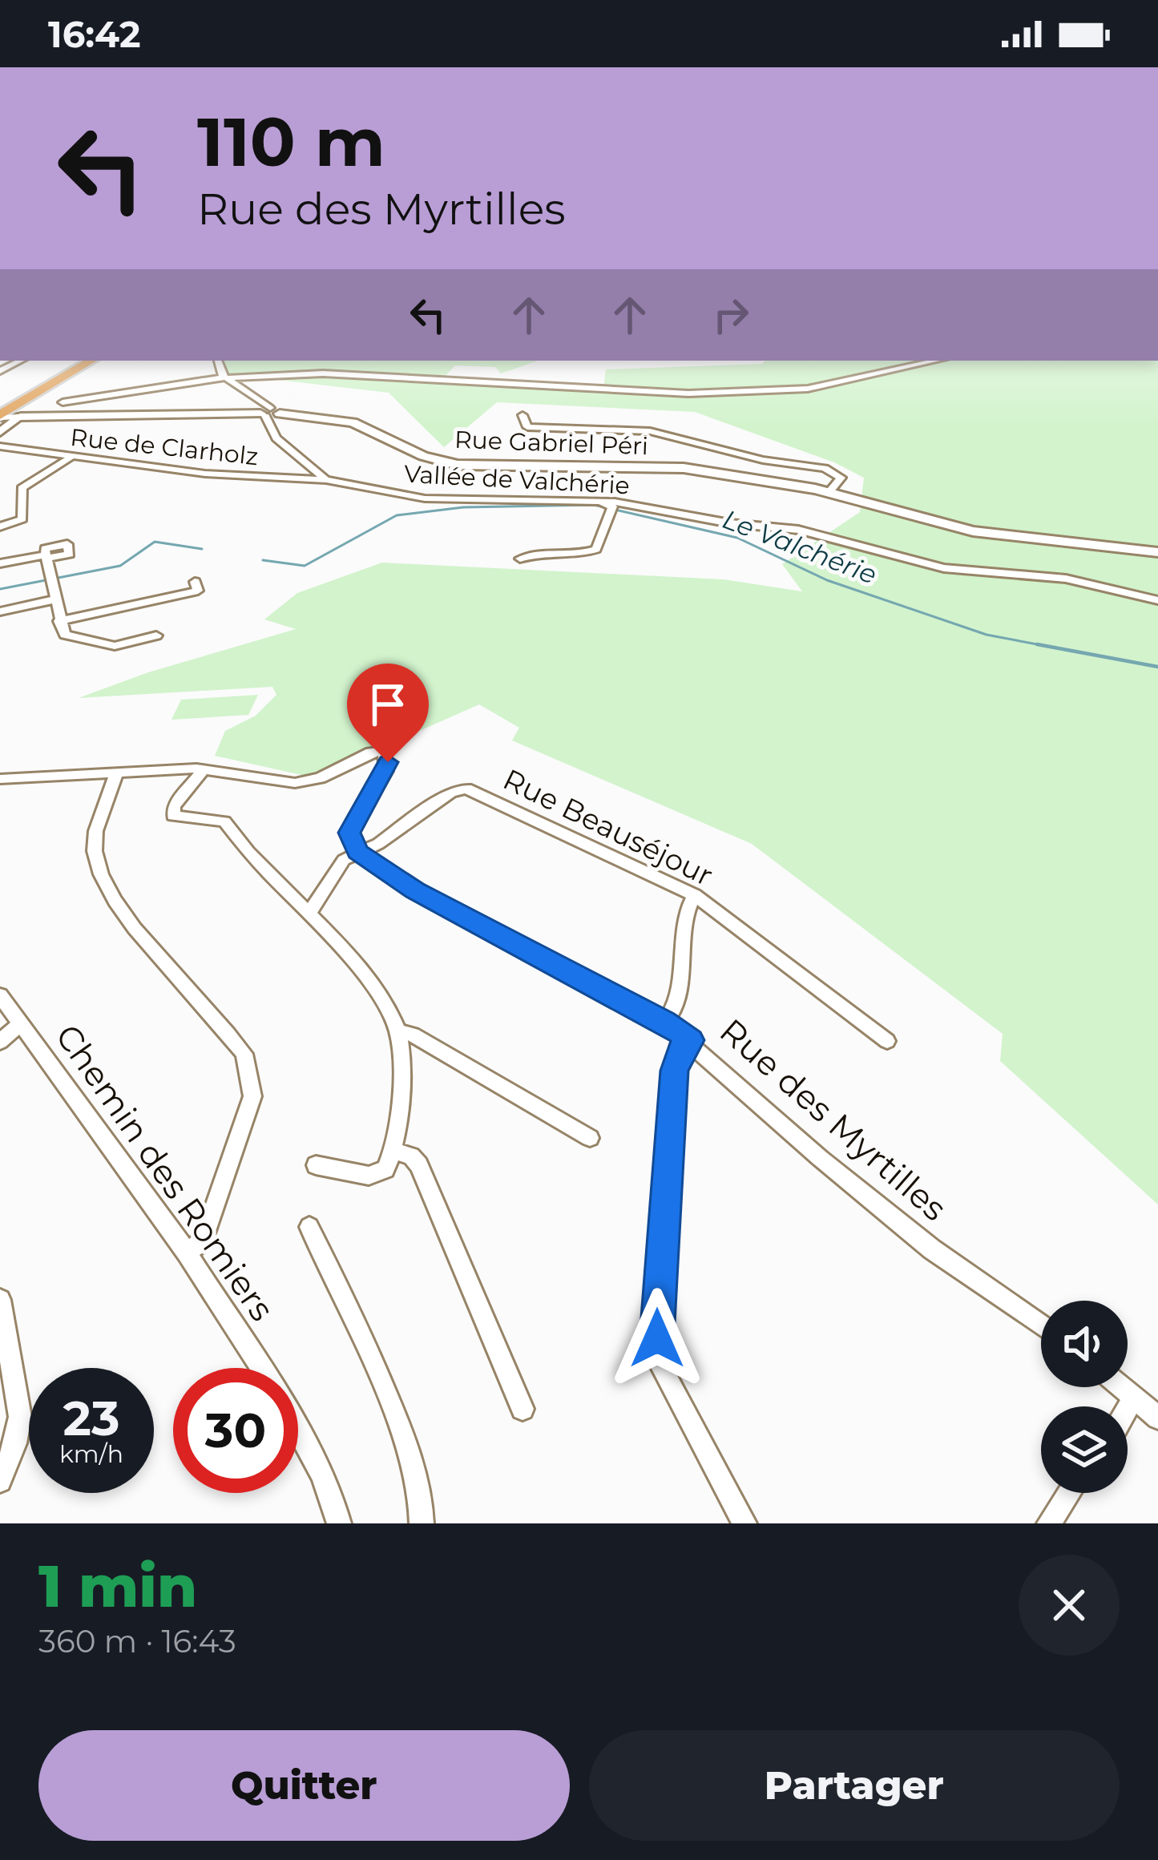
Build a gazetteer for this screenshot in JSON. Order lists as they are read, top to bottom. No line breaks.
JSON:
{"streets":{"main road":["Rue Gabriel Péri"],"street":["Rue de Clarholz","Vallée de Valchérie","Rue Beauséjour","Rue des Myrtilles","Chemin des Romiers"]},"crossings":[["Rue de Clarholz","Vallée de Valchérie"],["Rue Beauséjour","Rue des Myrtilles"]],"water":["Le Valchérie"],"page":{"status":"16:42","turn":["110 m","Rue des Myrtilles"],"speed":"23 km/h","limit":"30","heading":["1 min","360 m · 16:43"],"buttons":["Quitter","Partager"]}}
